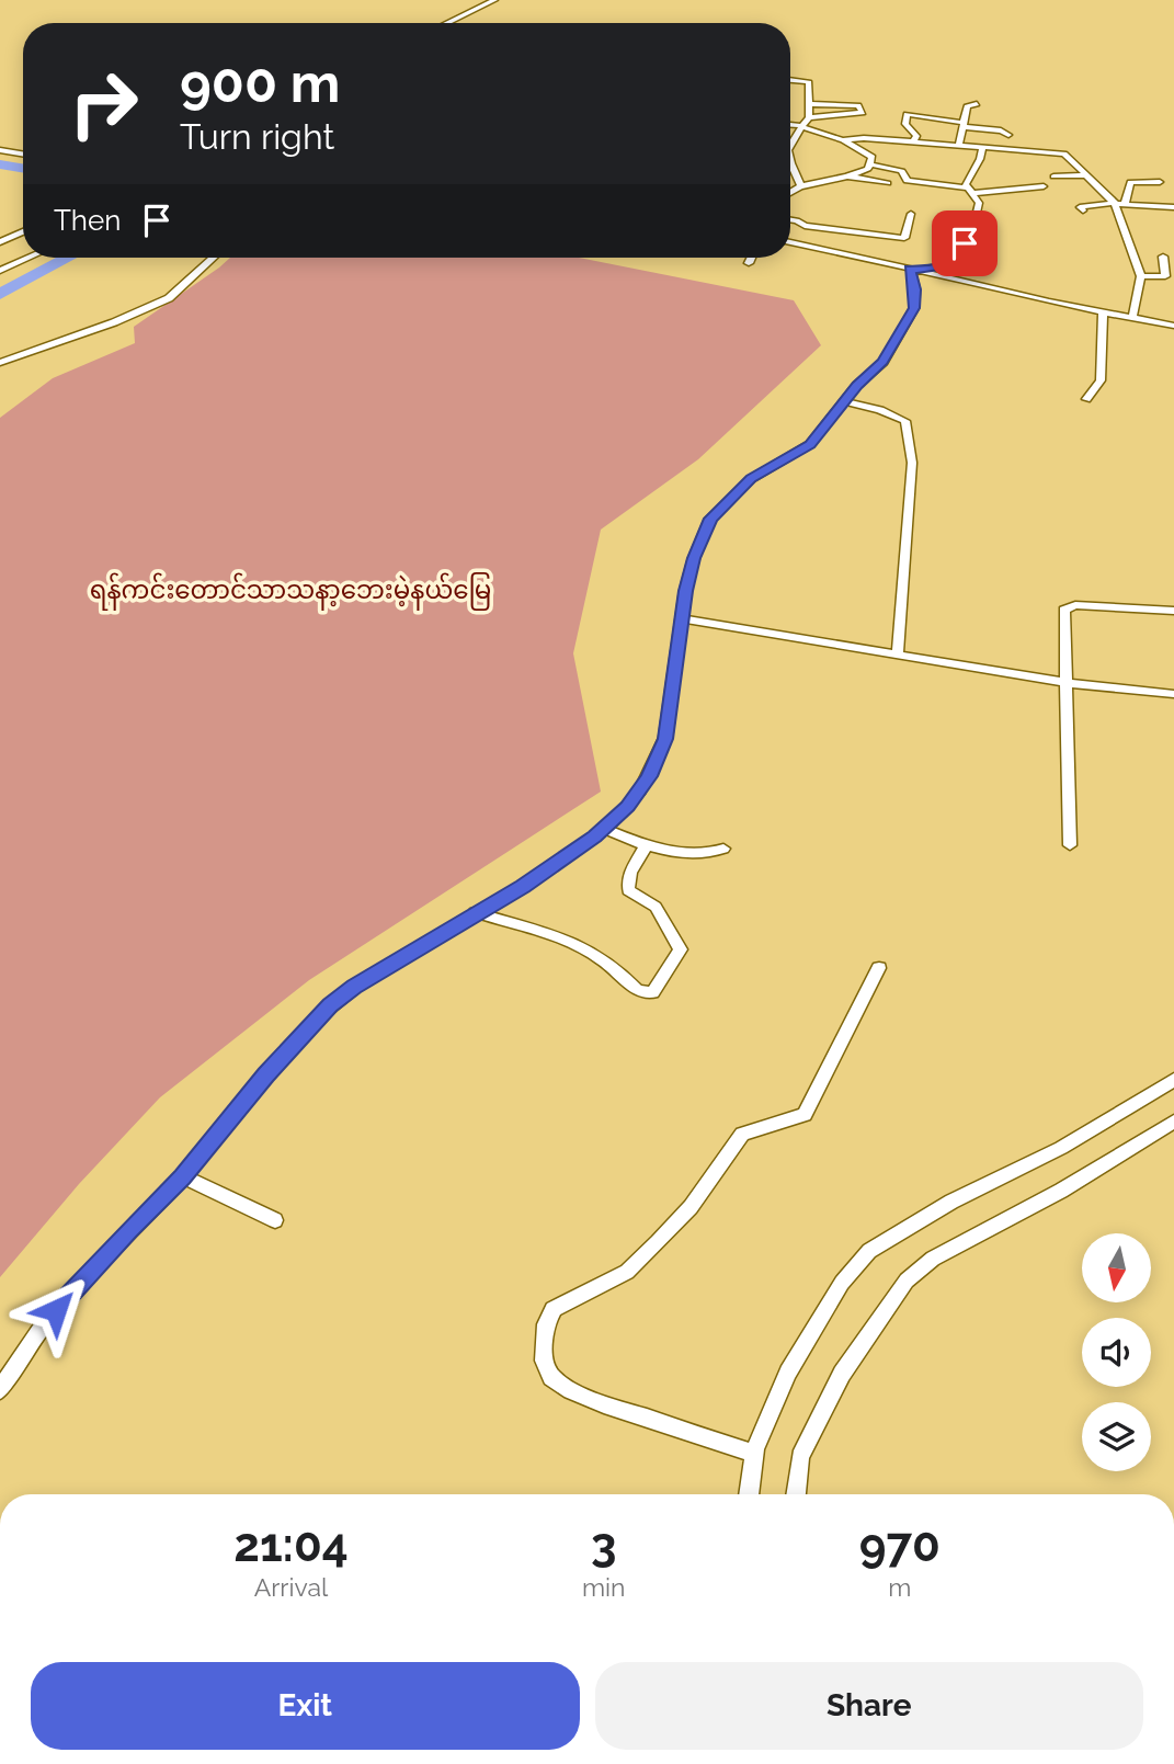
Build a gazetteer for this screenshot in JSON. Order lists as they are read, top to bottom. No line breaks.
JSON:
{"parks":["ရန်ကင်းတောင်သာသနာ့ဘေးမဲ့နယ်မြေ"],"north":"bottom","page":{"turn":["900 m","Turn right"],"then":"Then","eta":["21:04","Arrival","3","min","970","m"],"buttons":["Exit","Share"]}}
